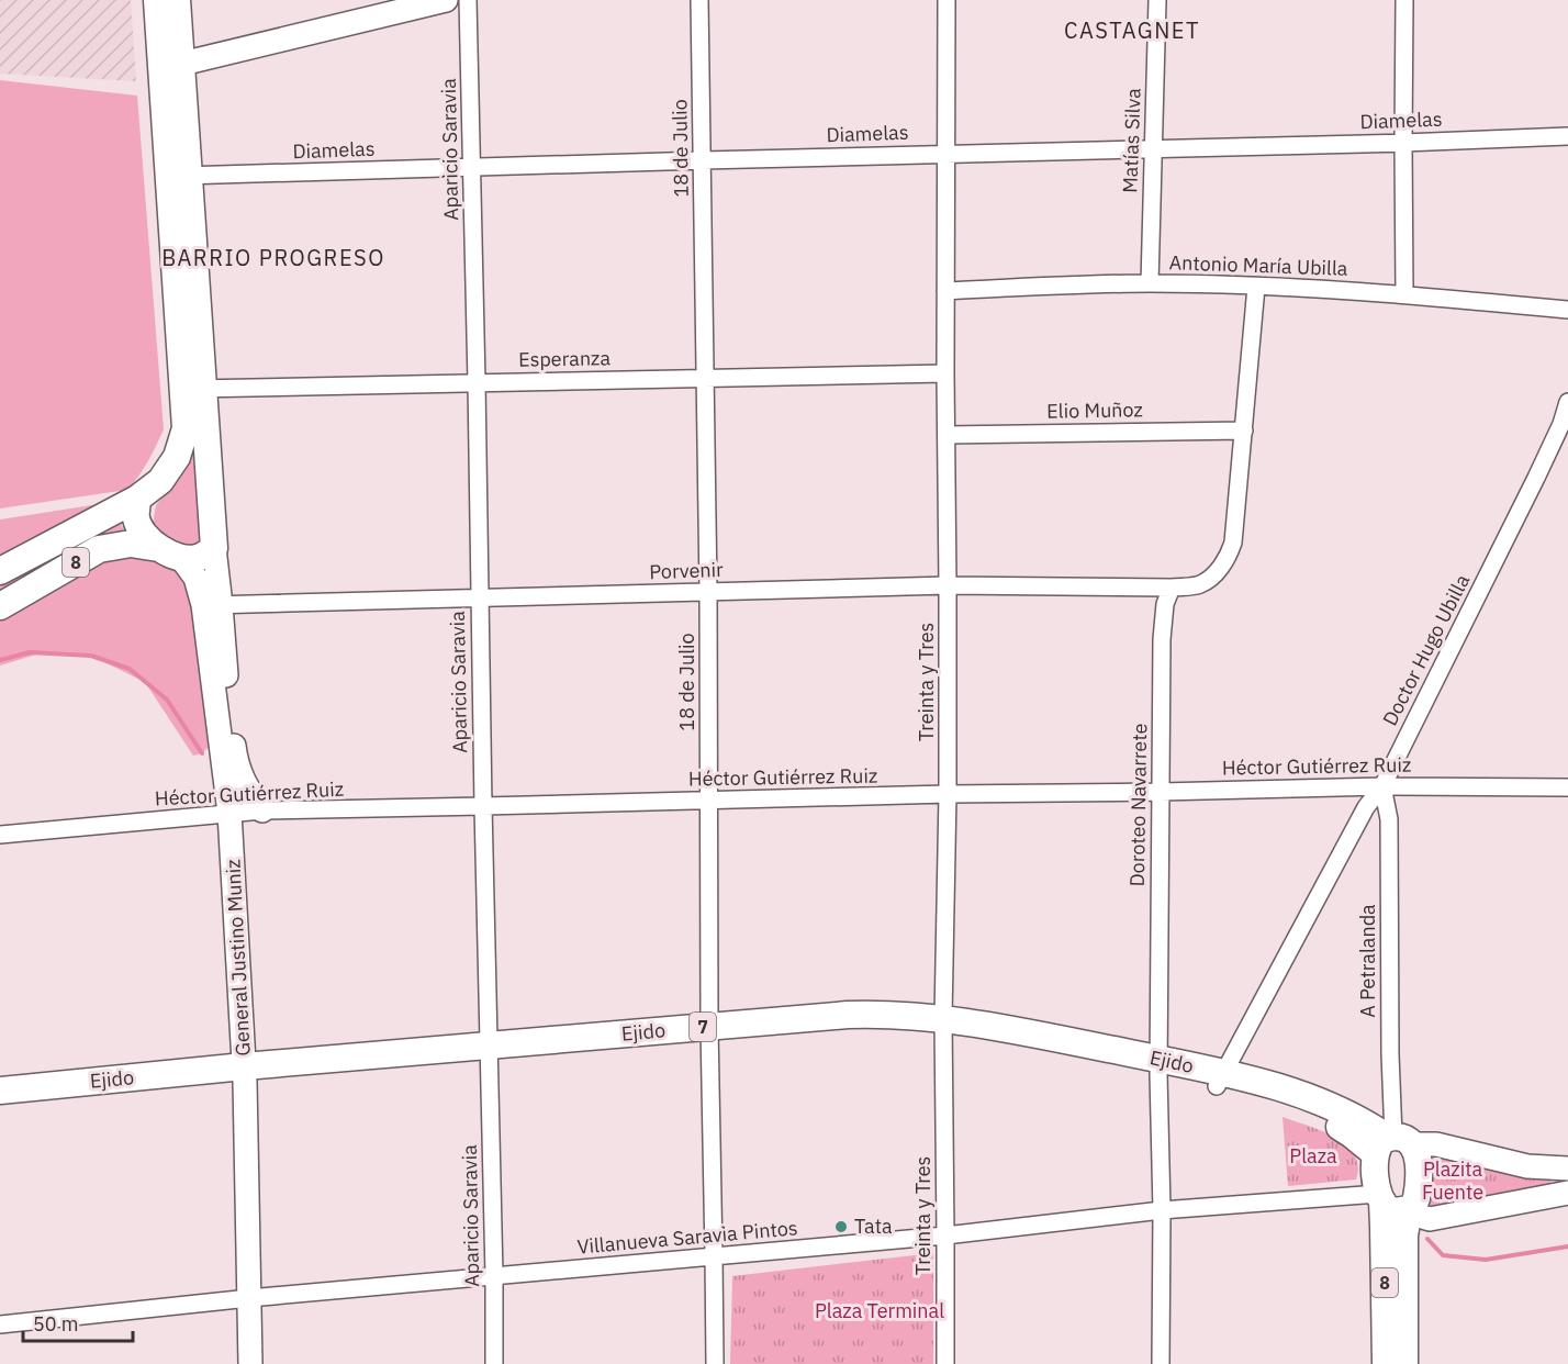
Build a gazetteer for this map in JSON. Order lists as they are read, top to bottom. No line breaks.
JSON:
{"streets":{"main road":["8","7","Ejido"],"street":["Diamelas","Matías Silva","18 de Julio","Aparicio Saravia","Antonio María Ubilla","Esperanza","Elio Muñoz","Porvenir","Doctor Hugo Ubilla","Treinta y Tres","Héctor Gutiérrez Ruiz","Doroteo Navarrete","General Justino Muniz","A Petralanda","Villanueva Saravia Pintos"]},"crossings":[["Diamelas","Matías Silva"],["Diamelas","18 de Julio"],["Diamelas","Aparicio Saravia"],["Diamelas","8"],["Diamelas","Treinta y Tres"],["Matías Silva","Antonio María Ubilla"],["18 de Julio","Esperanza"],["18 de Julio","Porvenir"],["18 de Julio","Héctor Gutiérrez Ruiz"],["18 de Julio","Ejido"],["18 de Julio","Villanueva Saravia Pintos"],["Aparicio Saravia","Esperanza"],["Aparicio Saravia","Porvenir"],["Aparicio Saravia","Héctor Gutiérrez Ruiz"],["Aparicio Saravia","Ejido"],["Aparicio Saravia","Villanueva Saravia Pintos"],["Antonio María Ubilla","Treinta y Tres"],["Esperanza","8"],["Esperanza","Treinta y Tres"],["Elio Muñoz","Treinta y Tres"],["8","General Justino Muniz"],["8","A Petralanda"],["8","Ejido"],["8","Villanueva Saravia Pintos"],["Porvenir","Treinta y Tres"],["Porvenir","Doroteo Navarrete"],["Porvenir","General Justino Muniz"],["Doctor Hugo Ubilla","Héctor Gutiérrez Ruiz"],["Doctor Hugo Ubilla","A Petralanda"],["Doctor Hugo Ubilla","Ejido"],["Treinta y Tres","Héctor Gutiérrez Ruiz"],["Treinta y Tres","Ejido"],["Treinta y Tres","Villanueva Saravia Pintos"],["Héctor Gutiérrez Ruiz","Doroteo Navarrete"],["Héctor Gutiérrez Ruiz","General Justino Muniz"],["Héctor Gutiérrez Ruiz","A Petralanda"],["Doroteo Navarrete","Ejido"],["Doroteo Navarrete","Villanueva Saravia Pintos"],["General Justino Muniz","Ejido"],["General Justino Muniz","Villanueva Saravia Pintos"],["A Petralanda","Ejido"],["A Petralanda","Villanueva Saravia Pintos"],["Ejido","Villanueva Saravia Pintos"]],"districts":["CASTAGNET","BARRIO PROGRESO"],"parks":["Plaza","Plazita Fuente","Plaza Terminal"],"places":["Tata"],"scale_bar":"50 m"}
